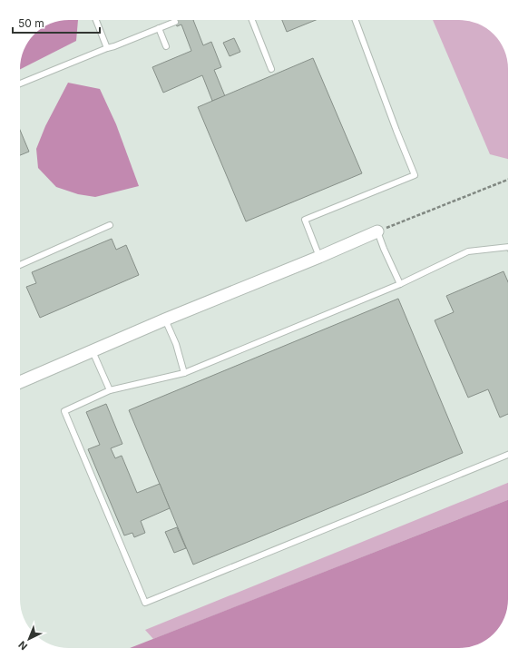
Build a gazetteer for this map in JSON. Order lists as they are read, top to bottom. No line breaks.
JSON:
{"scale_bar":"50 m","north":"bottom left"}
